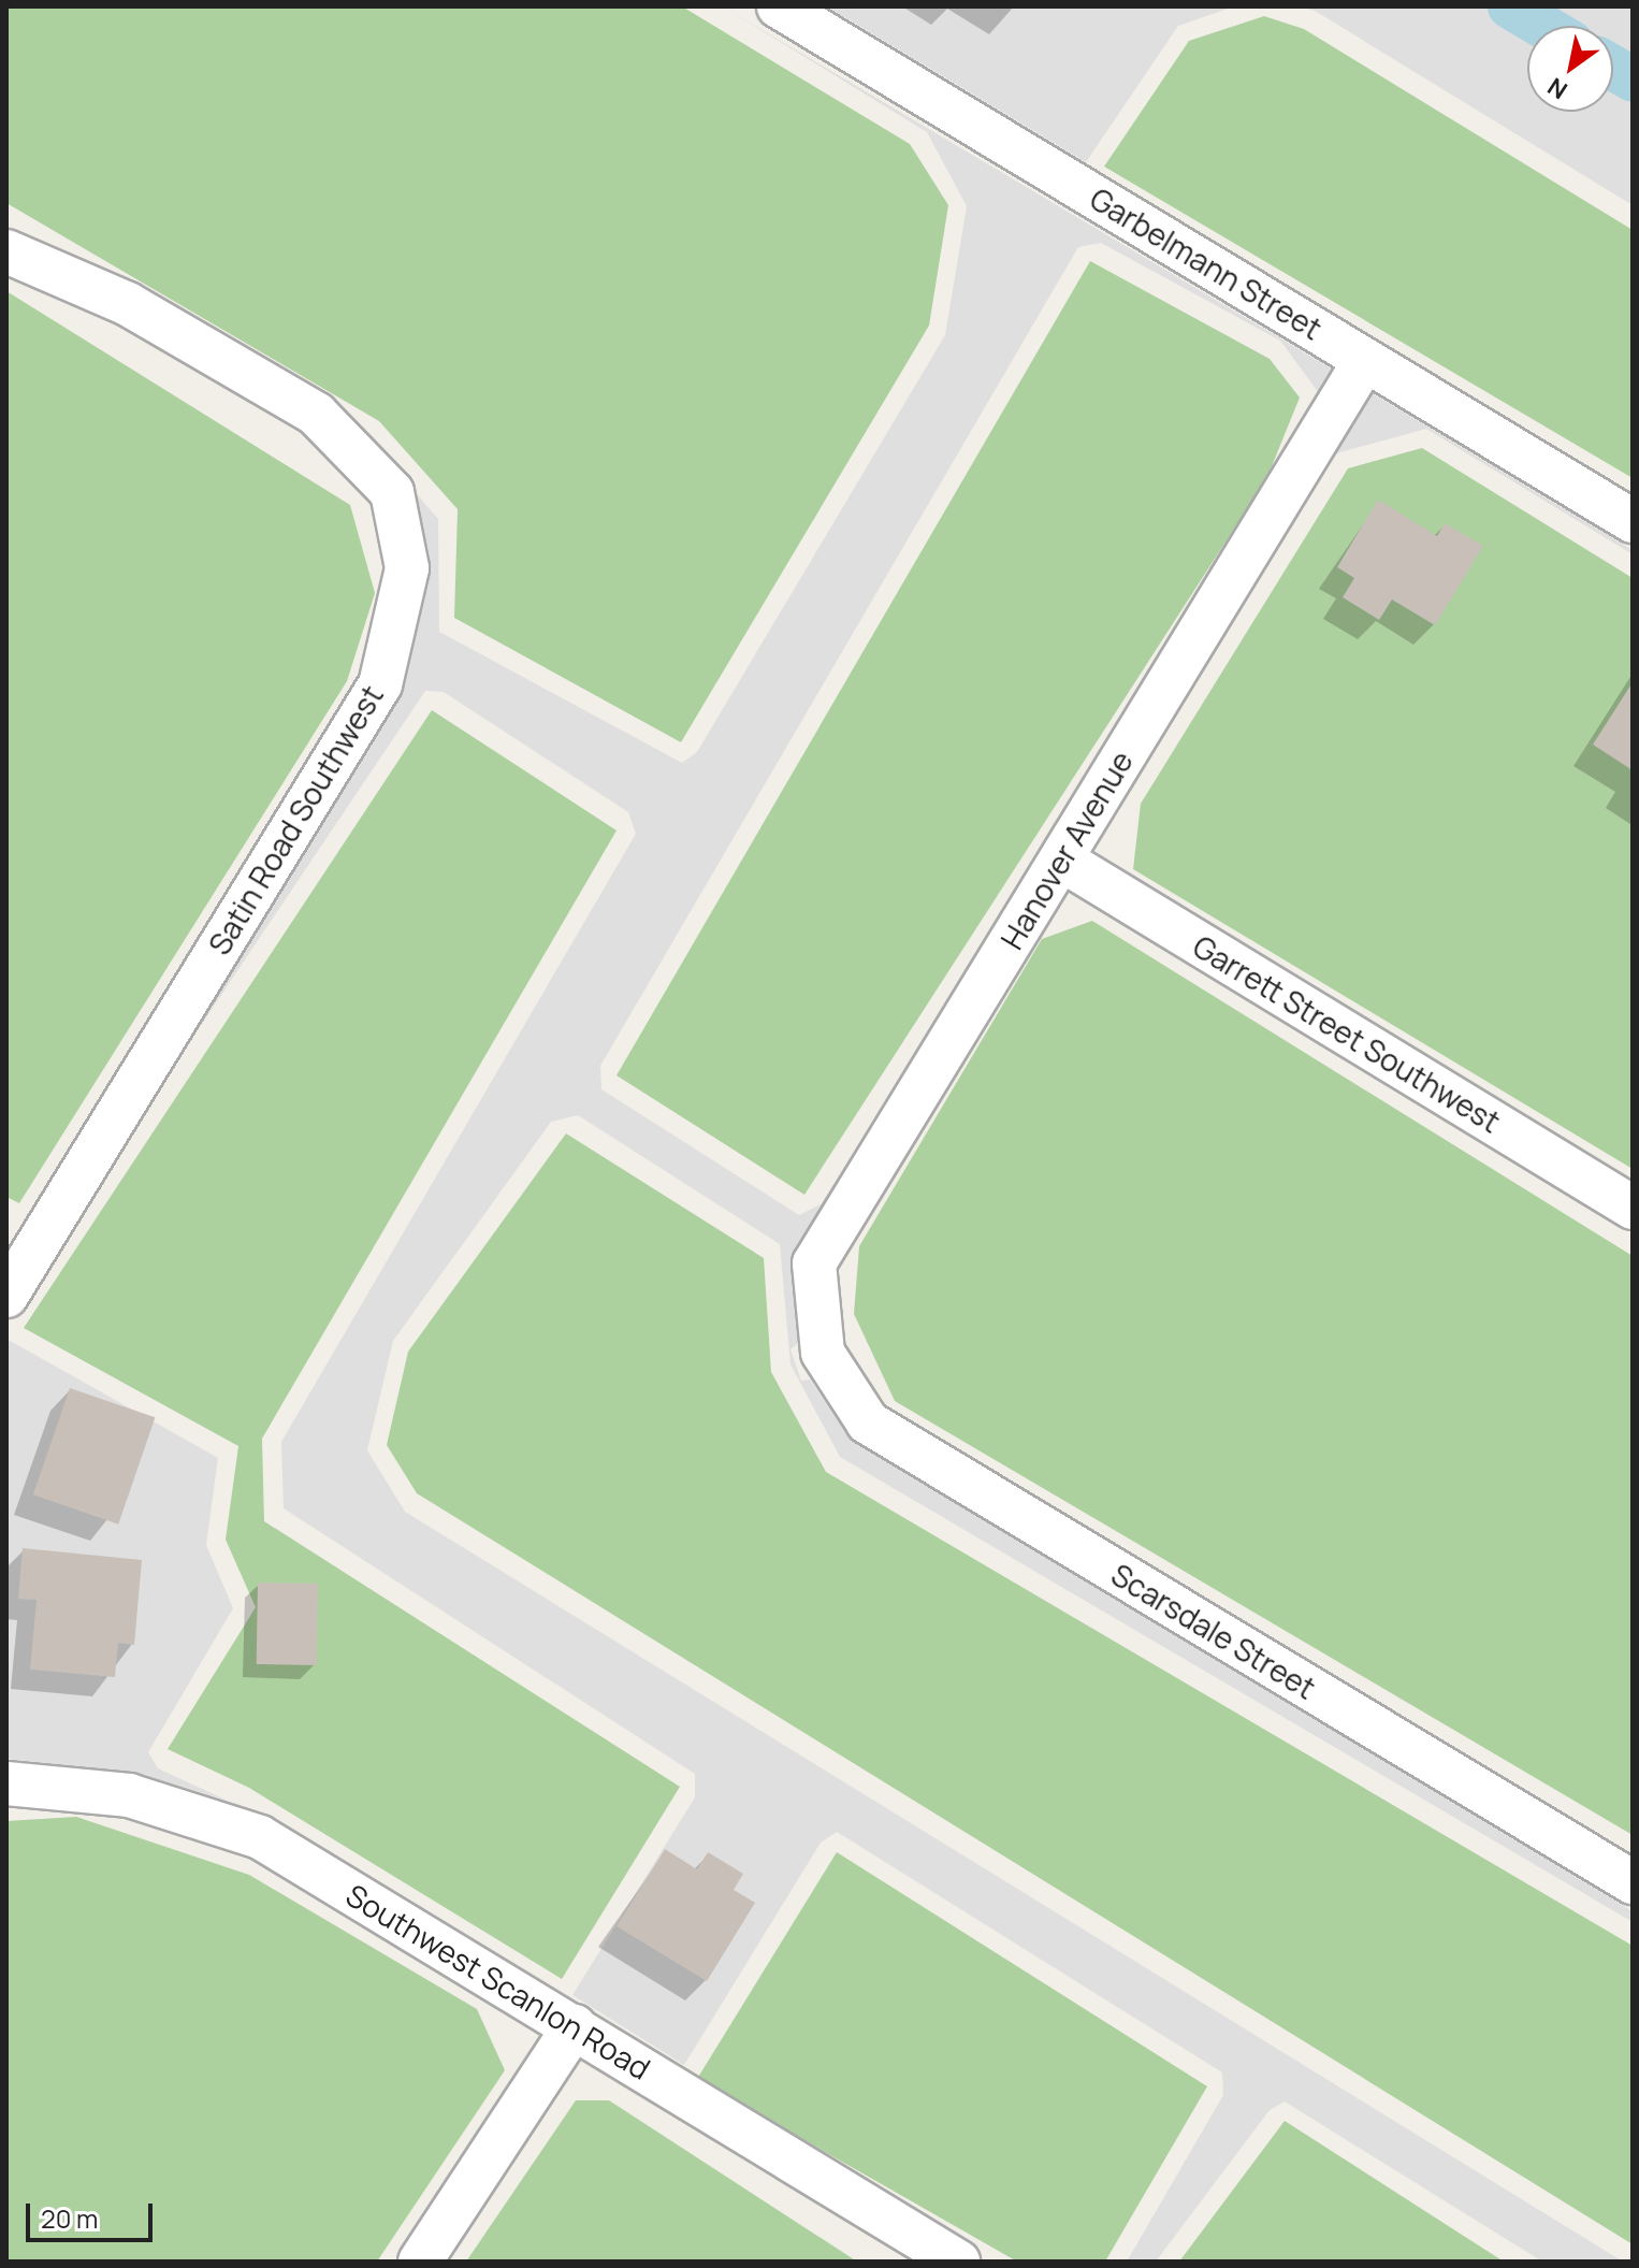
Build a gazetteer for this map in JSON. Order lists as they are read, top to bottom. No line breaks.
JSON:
{"streets":{"street":["Garbelmann Street","Satin Road Southwest","Hanover Avenue","Garrett Street Southwest","Scarsdale Street","Southwest Scanlon Road"]},"crossings":[["Garbelmann Street","Hanover Avenue"],["Hanover Avenue","Garrett Street Southwest"],["Hanover Avenue","Scarsdale Street"]],"scale_bar":"20 m","north":"bottom left"}
